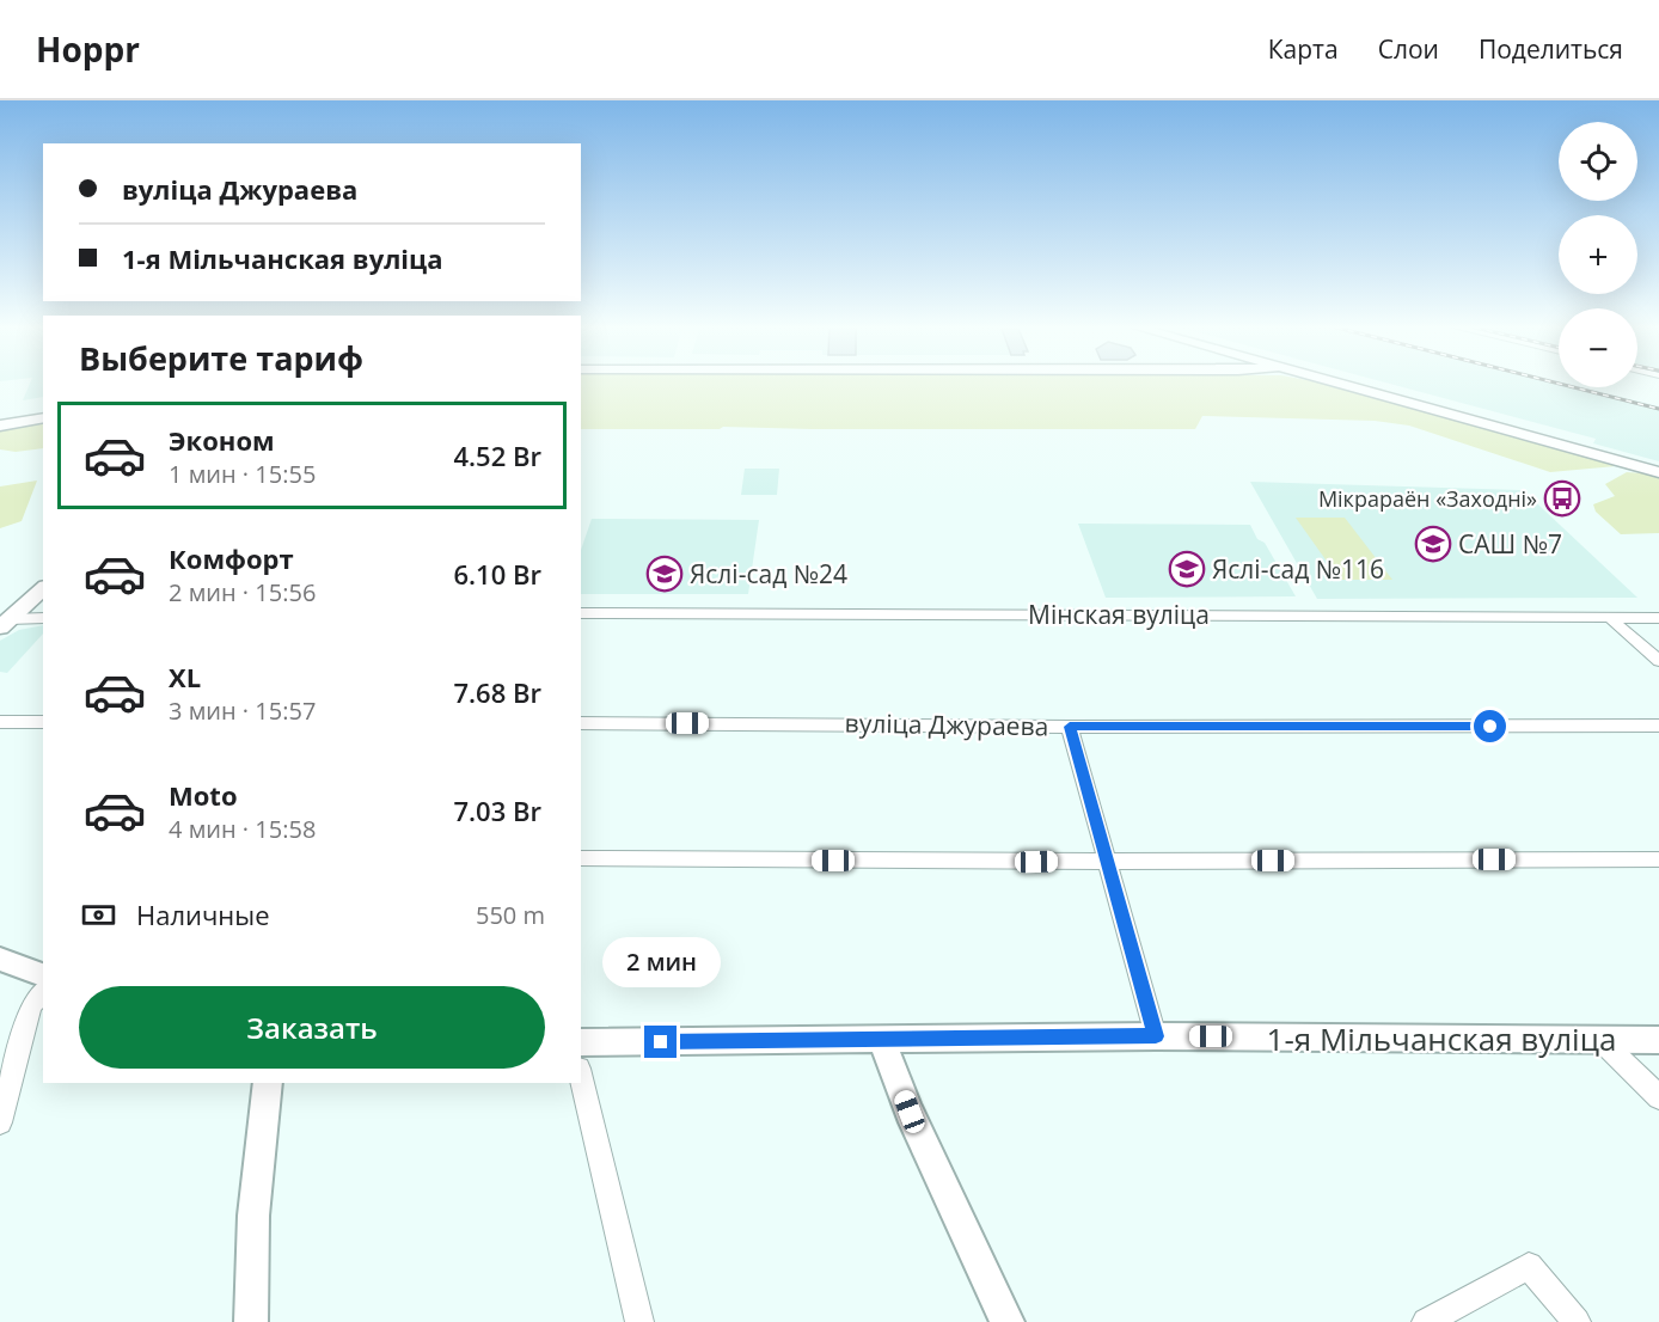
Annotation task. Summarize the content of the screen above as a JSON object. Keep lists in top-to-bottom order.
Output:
{
  "streets": {
    "street": ["Мінская вуліца", "вуліца Джураева", "1-я Мільчанская вуліца"]
  },
  "places": {
    "bus stop": ["Мікрараён «Заходні»"],
    "school or university": ["САШ №7", "Яслі-сад №116", "Яслі-сад №24"]
  },
  "page": {
    "header": "Hoppr",
    "nav": ["Карта", "Слои", "Поделиться"],
    "map_buttons": ["+", "−"],
    "banner": ["вуліца Джураева", "1-я Мільчанская вуліца"],
    "heading": "Выберите тариф",
    "list": [
      {
        "name": "Эконом",
        "note": "1 мин · 15:55",
        "value": "4.52 Br"
      },
      {
        "name": "Комфорт",
        "note": "2 мин · 15:56",
        "value": "6.10 Br"
      },
      {
        "name": "XL",
        "note": "3 мин · 15:57",
        "value": "7.68 Br"
      },
      {
        "name": "Moto",
        "note": "4 мин · 15:58",
        "value": "7.03 Br"
      }
    ],
    "pay": ["Наличные", "550 m"],
    "bubble": "2 мин",
    "buttons": "Заказать"
  }
}
